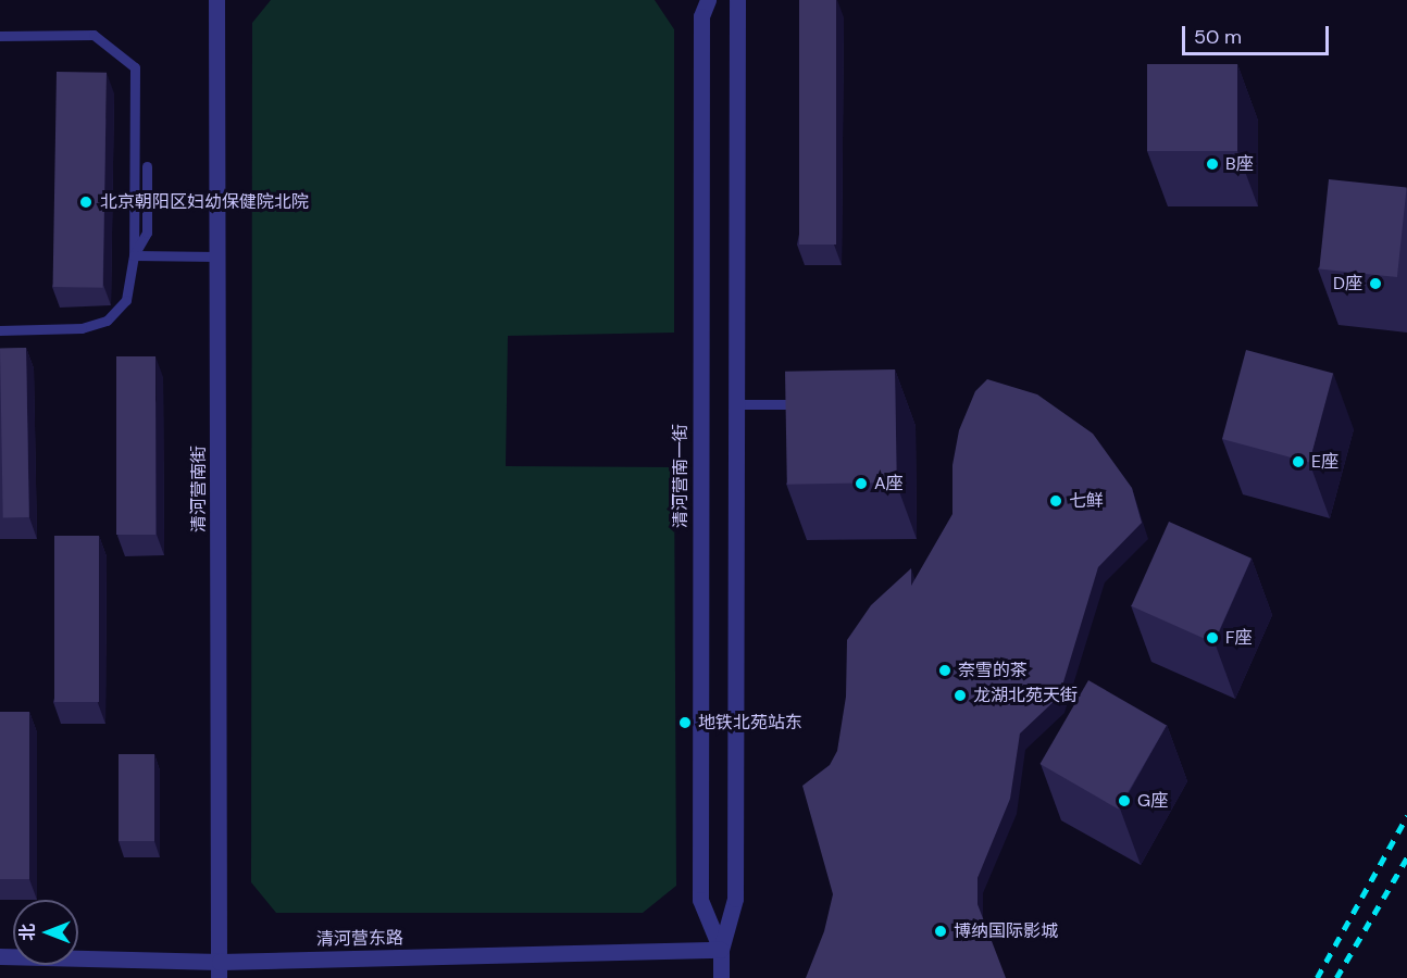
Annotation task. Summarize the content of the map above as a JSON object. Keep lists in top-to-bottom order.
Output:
{
  "streets": {
    "street": ["清河营南一街", "清河营南街", "清河营东路"]
  },
  "crossings": [
    ["清河营南一街", "清河营东路"],
    ["清河营南街", "清河营东路"]
  ],
  "places": [
    "B座",
    "北京朝阳区妇幼保健院北院",
    "D座",
    "E座",
    "A座",
    "七鲜",
    "F座",
    "奈雪的茶",
    "龙湖北苑天街",
    "地铁北苑站东",
    "G座",
    "博纳国际影城"
  ],
  "scale_bar": "50 m",
  "north": "left"
}
